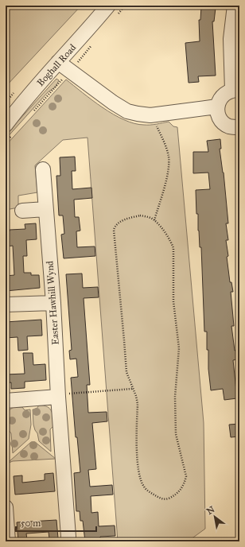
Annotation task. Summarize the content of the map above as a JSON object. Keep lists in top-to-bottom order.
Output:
{
  "streets": {
    "street": ["Boghall Road", "Easter Hawhill Wynd"]
  },
  "scale_bar": "50 m",
  "north": "top left"
}
